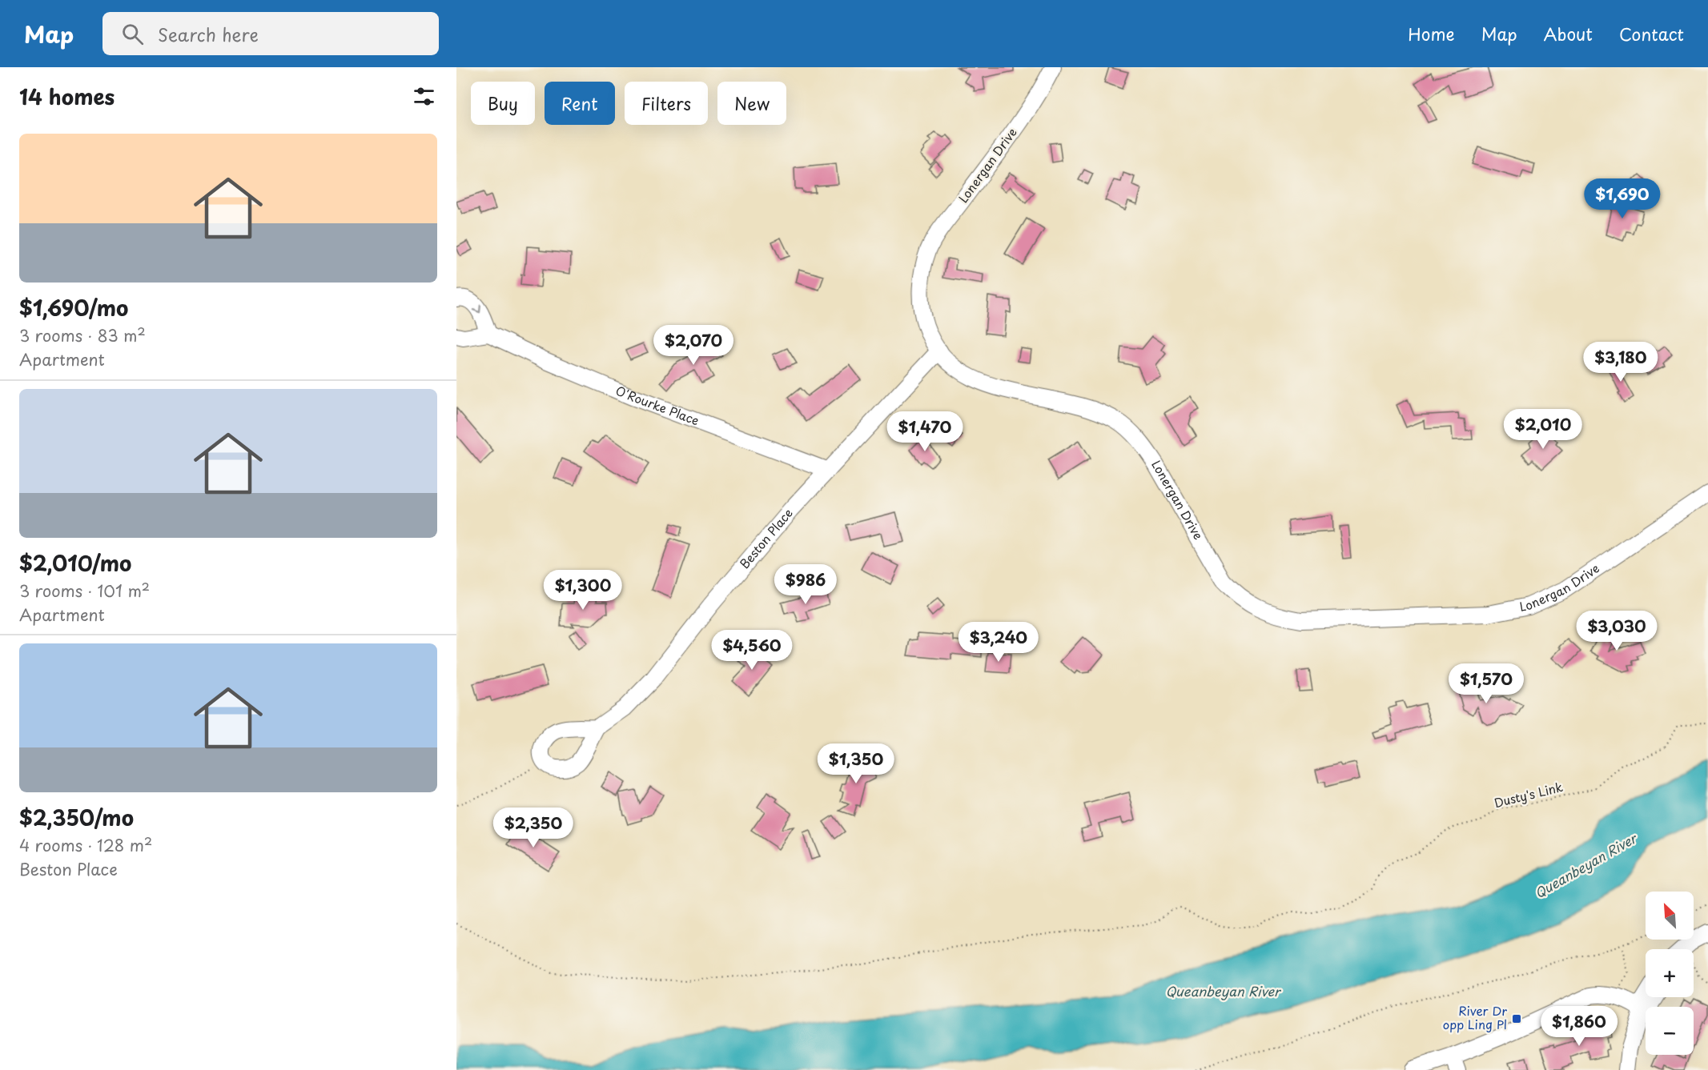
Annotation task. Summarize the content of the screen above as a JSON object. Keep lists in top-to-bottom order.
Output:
{
  "streets": {
    "street": ["Lonergan Drive", "O'Rourke Place", "Beston Place"],
    "path": ["Dusty's Link"]
  },
  "crossings": [
    ["Lonergan Drive", "Beston Place"],
    ["O'Rourke Place", "Beston Place"]
  ],
  "water": ["Queanbeyan River"],
  "places": {
    "transit": ["River Dr opp Ling Pl"]
  },
  "north": "top left",
  "page": {
    "header": "Map",
    "search": "Search here",
    "nav": [
      "Home",
      "Map",
      "About",
      "Contact"
    ],
    "heading": "14 homes",
    "chip": [
      "Buy",
      "Rent",
      "Filters",
      "New"
    ],
    "list": [
      {
        "name": "$1,690/mo",
        "note": "3 rooms · 83 m² · Apartment"
      },
      {
        "name": "$2,010/mo",
        "note": "3 rooms · 101 m² · Apartment"
      },
      {
        "name": "$2,350/mo",
        "note": "4 rooms · 128 m² · Beston Place"
      }
    ],
    "price": [
      "$1,690",
      "$2,070",
      "$3,180",
      "$2,010",
      "$1,470",
      "$986",
      "$1,300",
      "$3,030",
      "$3,240",
      "$4,560",
      "$1,570",
      "$1,350",
      "$2,350",
      "$1,860"
    ],
    "map_buttons": ["+", "−"]
  }
}
